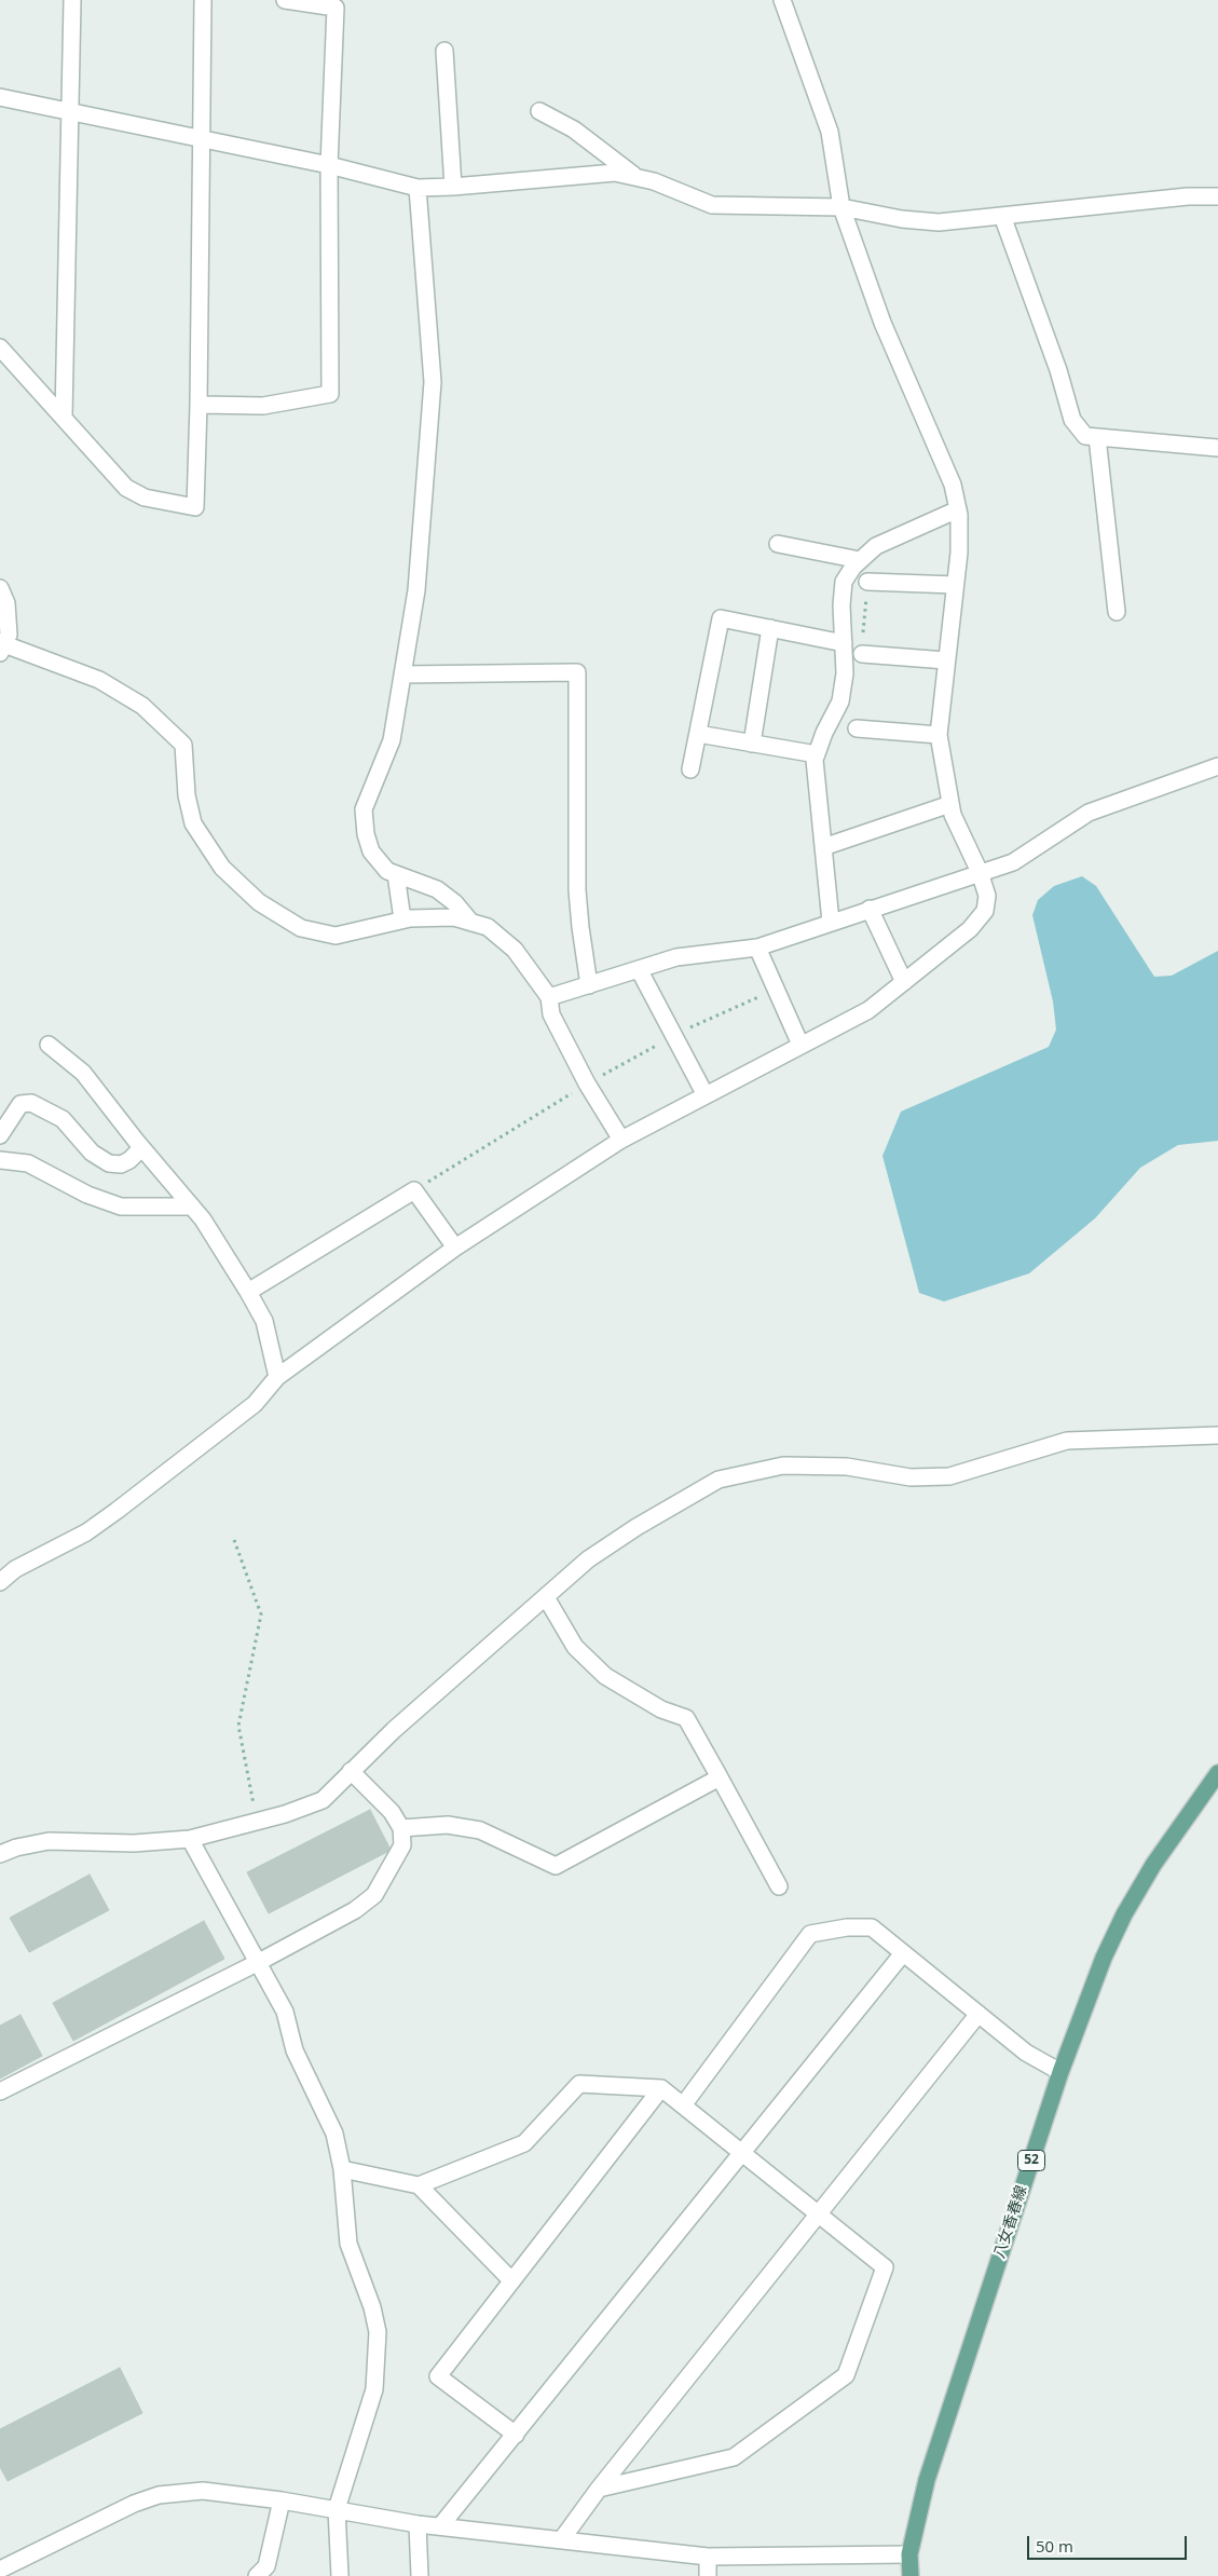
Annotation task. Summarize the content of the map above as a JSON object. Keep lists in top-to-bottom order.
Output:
{
  "streets": {
    "main road": ["52", "八女香春線"]
  },
  "scale_bar": "50 m"
}
